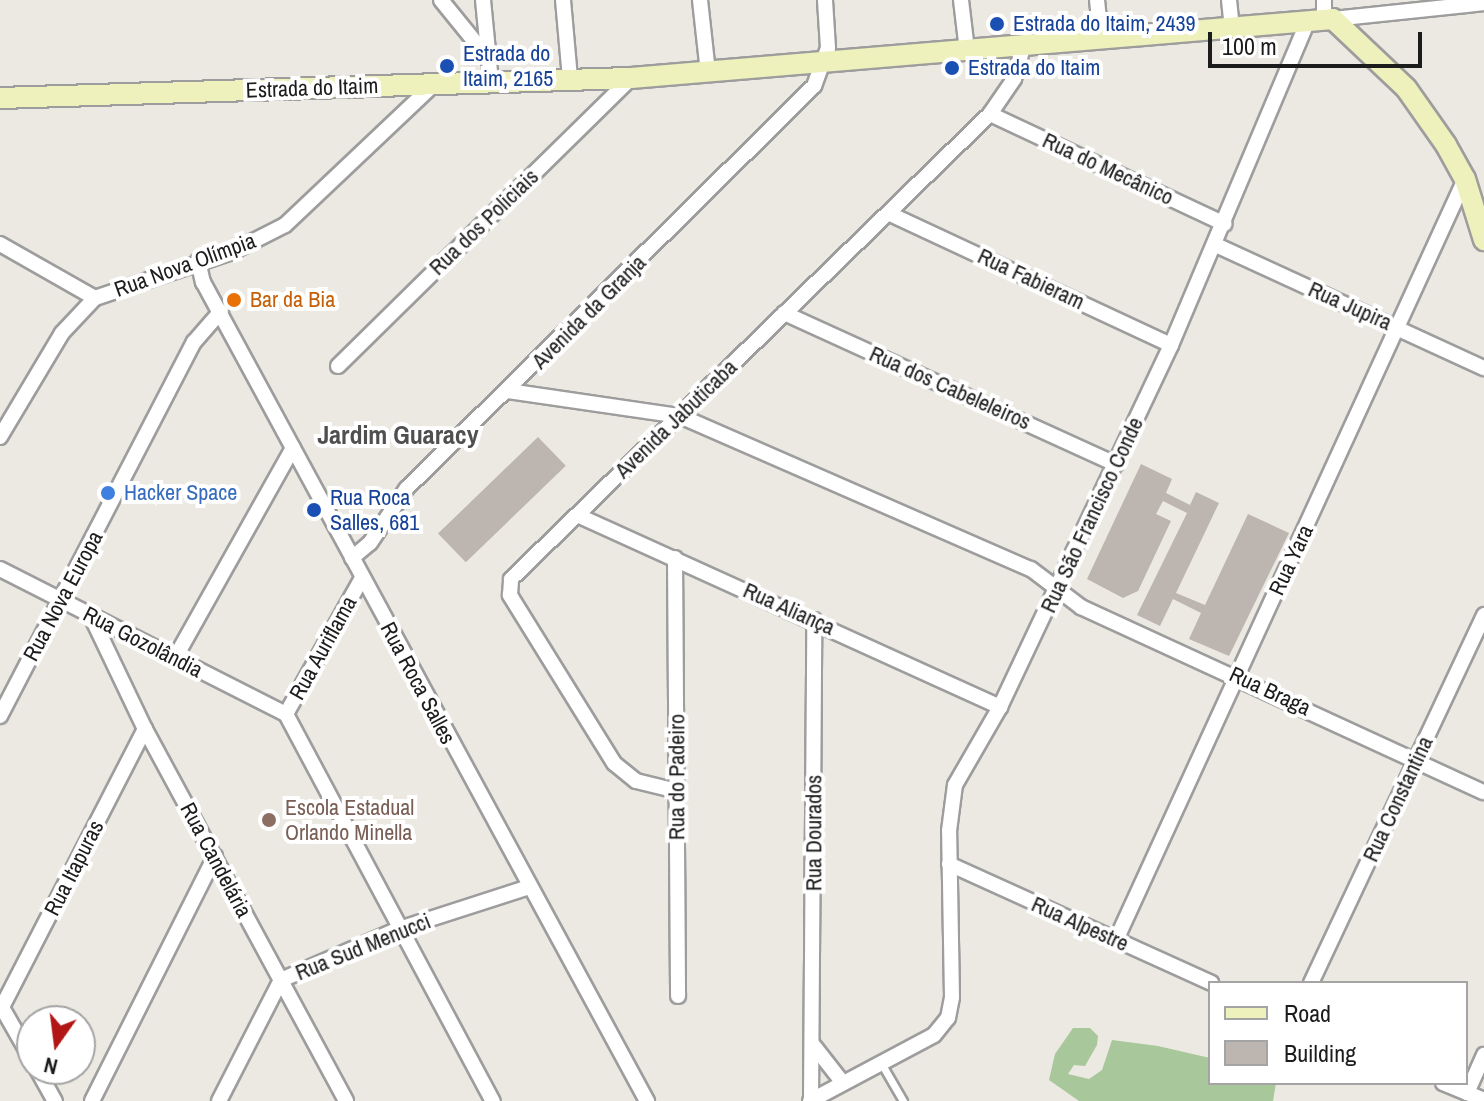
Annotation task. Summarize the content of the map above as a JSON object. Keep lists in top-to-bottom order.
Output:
{
  "streets": {
    "street": [
      "Estrada do Itaim",
      "Rua do Mecânico",
      "Rua dos Policiais",
      "Rua Nova Olímpia",
      "Rua Fabieram",
      "Rua Jupira",
      "Avenida da Granja",
      "Rua dos Cabeleleiros",
      "Avenida Jabuticaba",
      "Rua São Francisco Conde",
      "Rua Yara",
      "Rua Nova Europa",
      "Rua Aliança",
      "Rua Gozolândia",
      "Rua Auriflama",
      "Rua Roca Salles",
      "Rua Braga",
      "Rua do Padeiro",
      "Rua Constantina",
      "Rua Dourados",
      "Rua Candelária",
      "Rua Itapuras",
      "Rua Alpestre",
      "Rua Sud Menucci"
    ]
  },
  "crossings": [
    ["Estrada do Itaim", "Rua dos Policiais"],
    ["Estrada do Itaim", "Rua Nova Olímpia"],
    ["Estrada do Itaim", "Avenida da Granja"],
    ["Estrada do Itaim", "Avenida Jabuticaba"],
    ["Estrada do Itaim", "Rua São Francisco Conde"],
    ["Rua do Mecânico", "Avenida Jabuticaba"],
    ["Rua do Mecânico", "Rua São Francisco Conde"],
    ["Rua Nova Olímpia", "Rua Roca Salles"],
    ["Rua Fabieram", "Avenida Jabuticaba"],
    ["Rua Fabieram", "Rua São Francisco Conde"],
    ["Rua Jupira", "Rua São Francisco Conde"],
    ["Rua Jupira", "Rua Yara"],
    ["Avenida da Granja", "Rua Roca Salles"],
    ["Rua dos Cabeleleiros", "Avenida Jabuticaba"],
    ["Rua dos Cabeleleiros", "Rua São Francisco Conde"],
    ["Avenida Jabuticaba", "Rua Aliança"],
    ["Avenida Jabuticaba", "Rua do Padeiro"],
    ["Rua São Francisco Conde", "Rua Aliança"],
    ["Rua São Francisco Conde", "Rua Braga"],
    ["Rua São Francisco Conde", "Rua Alpestre"],
    ["Rua Yara", "Rua Braga"],
    ["Rua Yara", "Rua Alpestre"],
    ["Rua Nova Europa", "Rua Gozolândia"],
    ["Rua Nova Europa", "Rua Roca Salles"],
    ["Rua Aliança", "Rua do Padeiro"],
    ["Rua Aliança", "Rua Dourados"],
    ["Rua Gozolândia", "Rua Auriflama"],
    ["Rua Gozolândia", "Rua Candelária"],
    ["Rua Auriflama", "Rua Roca Salles"],
    ["Rua Auriflama", "Rua Sud Menucci"],
    ["Rua Roca Salles", "Rua Sud Menucci"],
    ["Rua Braga", "Rua Constantina"],
    ["Rua Candelária", "Rua Itapuras"],
    ["Rua Candelária", "Rua Sud Menucci"]
  ],
  "districts": ["Jardim Guaracy"],
  "places": [
    "Estrada do Itaim, 2439",
    "Estrada do Itaim, 2165",
    "Estrada do Itaim",
    "Bar da Bia",
    "Hacker Space",
    "Rua Roca Salles, 681",
    "Escola Estadual Orlando Minella"
  ],
  "legend": ["Road", "Building"],
  "scale_bar": "100 m",
  "north": "bottom"
}
